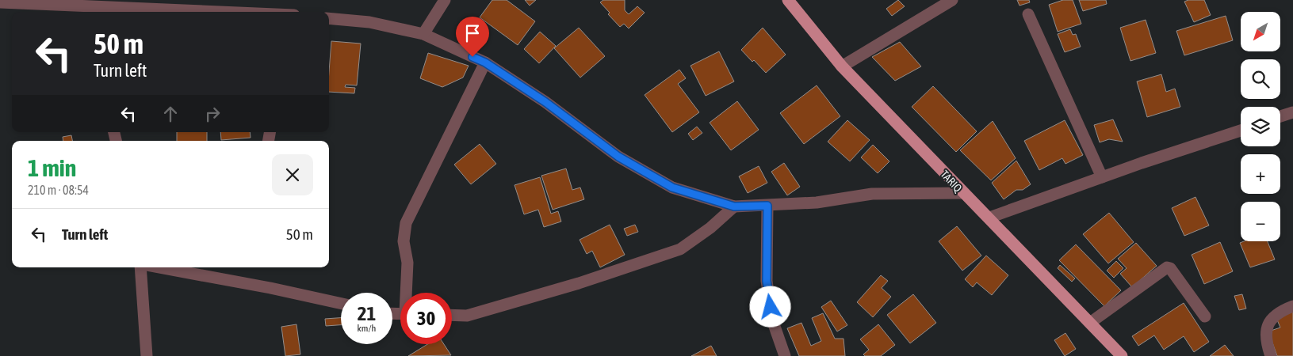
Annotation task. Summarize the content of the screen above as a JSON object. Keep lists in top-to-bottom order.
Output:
{
  "streets": {
    "main road": ["TARIQ"]
  },
  "north": "bottom left",
  "page": {
    "map_buttons": ["+", "−"],
    "turn": ["50 m", "Turn left"],
    "heading": ["1 min", "210 m · 08:54"],
    "list": [
      {
        "name": "Turn left",
        "value": "50 m"
      }
    ],
    "speed": "21 km/h",
    "limit": "30"
  }
}
